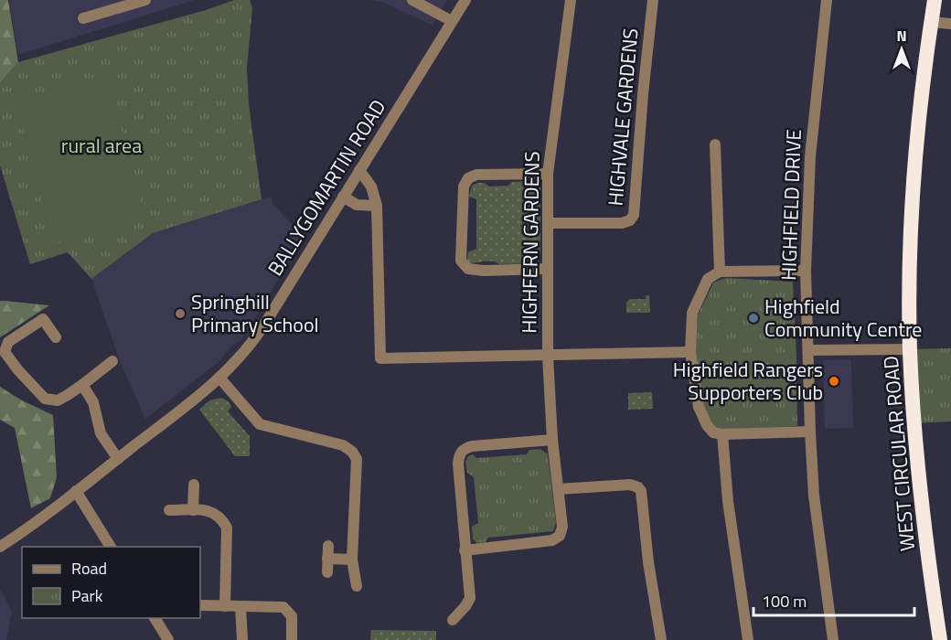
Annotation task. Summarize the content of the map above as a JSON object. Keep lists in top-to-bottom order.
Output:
{
  "streets": {
    "highway": ["WEST CIRCULAR ROAD"],
    "street": [
      "HIGHVALE GARDENS",
      "BALLYGOMARTIN ROAD",
      "HIGHFIELD DRIVE",
      "HIGHFERN GARDENS"
    ]
  },
  "crossings": [
    ["HIGHVALE GARDENS", "HIGHFERN GARDENS"]
  ],
  "parks": ["rural area"],
  "places": ["Springhill Primary School", "Highfield Community Centre", "Highfield Rangers Supporters Club"],
  "legend": ["Road", "Park"],
  "scale_bar": "100 m",
  "north": "top"
}
